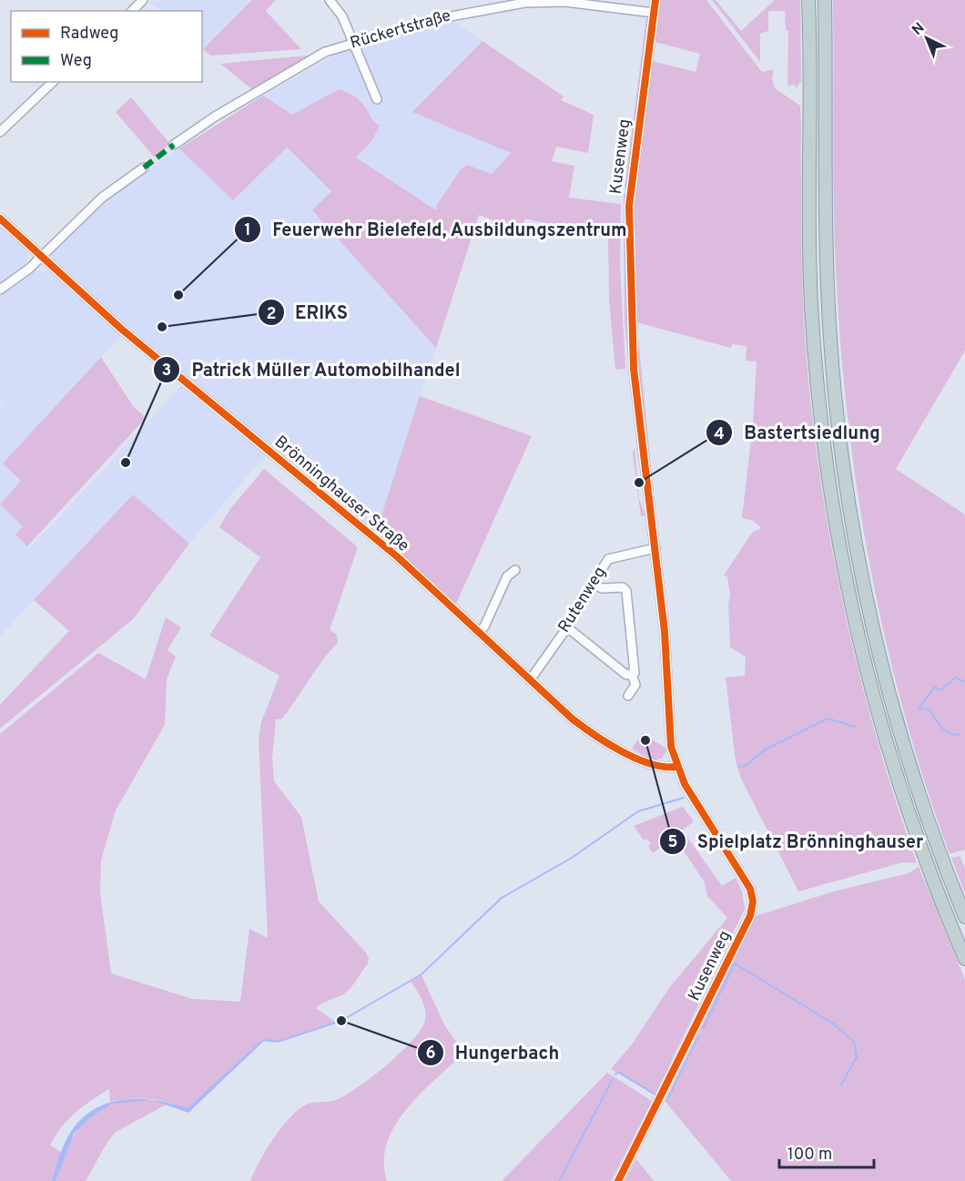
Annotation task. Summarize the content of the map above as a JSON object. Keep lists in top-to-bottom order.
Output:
{
  "streets": {
    "street": [
      "Rückertstraße",
      "Kusenweg",
      "Brönninghauser Straße",
      "Rutenweg"
    ]
  },
  "crossings": [
    ["Rückertstraße", "Kusenweg"],
    ["Kusenweg", "Brönninghauser Straße"],
    ["Kusenweg", "Rutenweg"],
    ["Brönninghauser Straße", "Rutenweg"]
  ],
  "places": [
    "Feuerwehr Bielefeld, Ausbildungszentrum",
    "ERIKS",
    "Patrick Müller Automobilhandel",
    "Bastertsiedlung",
    "Spielplatz Brönninghauser",
    "Hungerbach"
  ],
  "legend": ["Radweg", "Weg"],
  "scale_bar": "100 m",
  "north": "top left"
}
